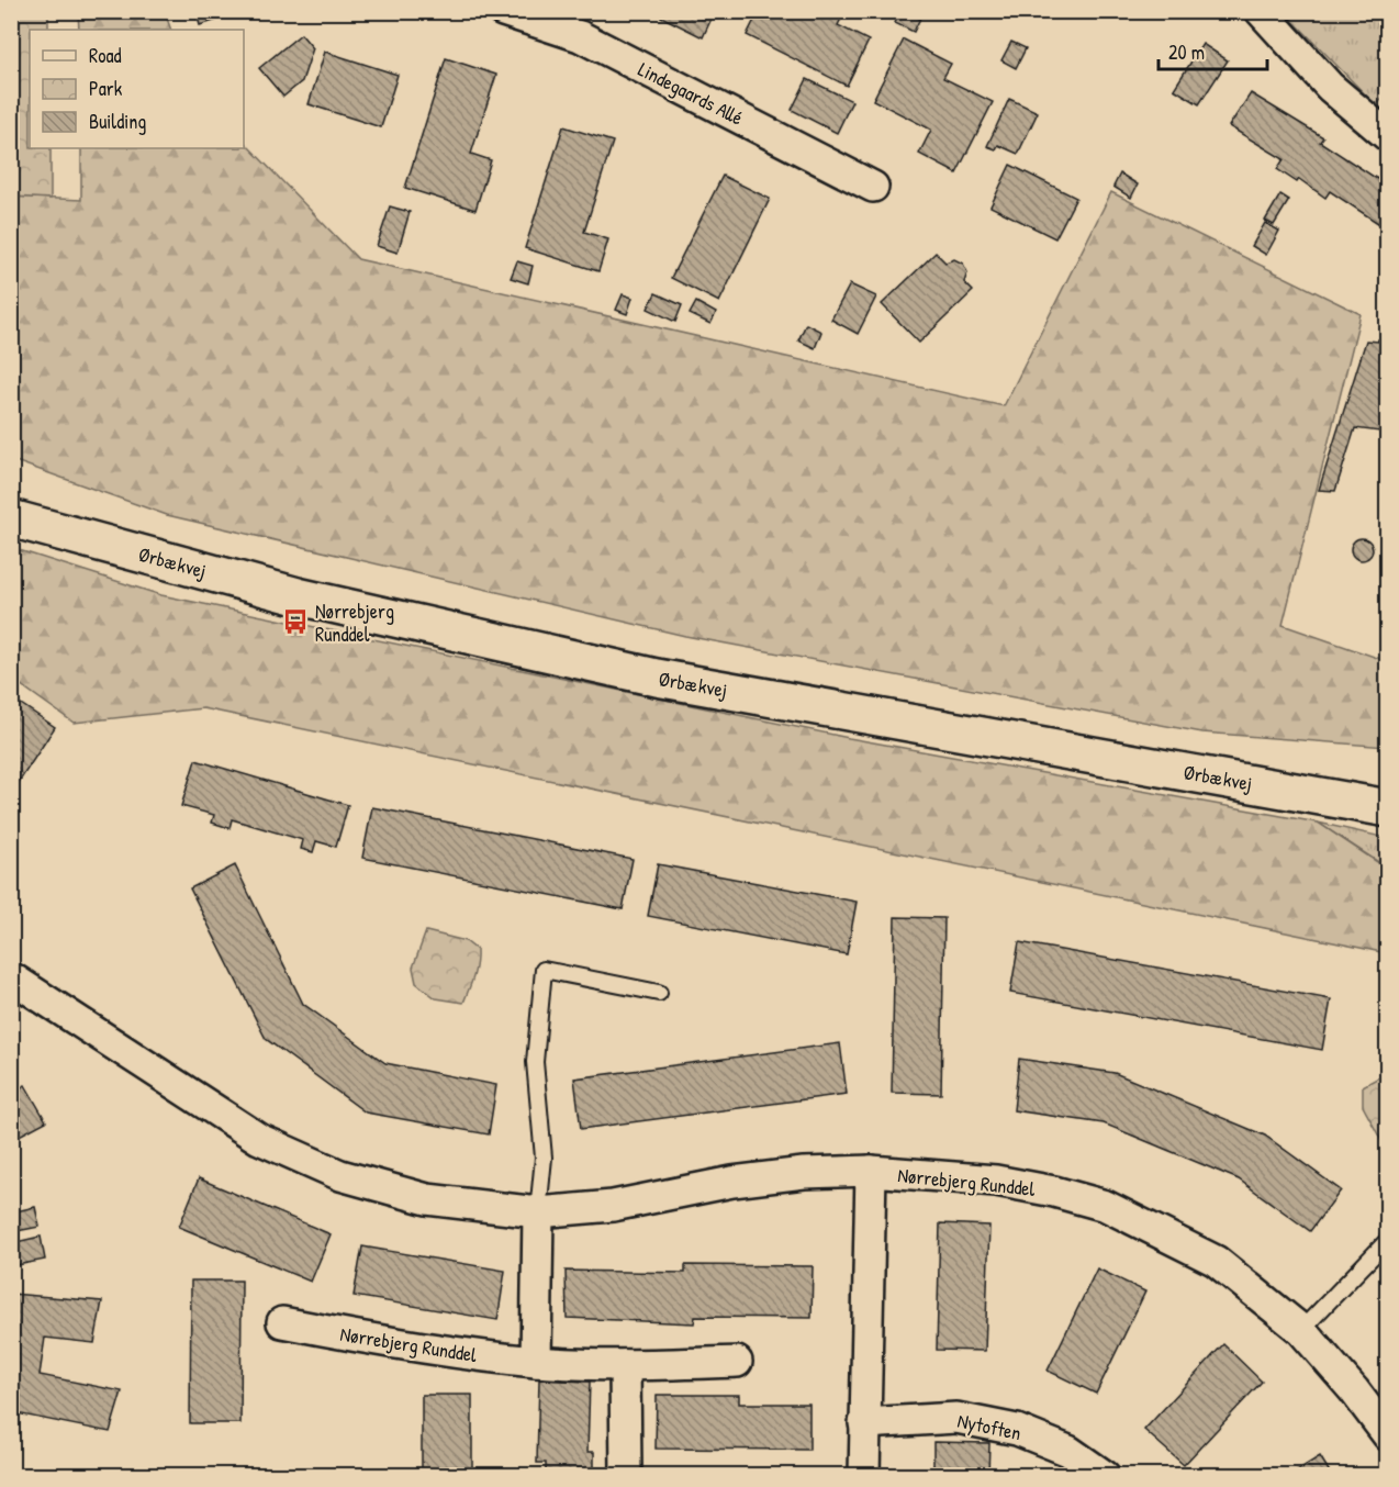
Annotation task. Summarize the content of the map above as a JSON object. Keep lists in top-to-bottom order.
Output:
{
  "streets": {
    "main road": ["Ørbækvej"],
    "street": ["Lindegaards Allé", "Nørrebjerg Runddel", "Nytoften"]
  },
  "places": {
    "bus stop": ["Nørrebjerg Runddel"]
  },
  "legend": ["Road", "Park", "Building"],
  "scale_bar": "20 m"
}
